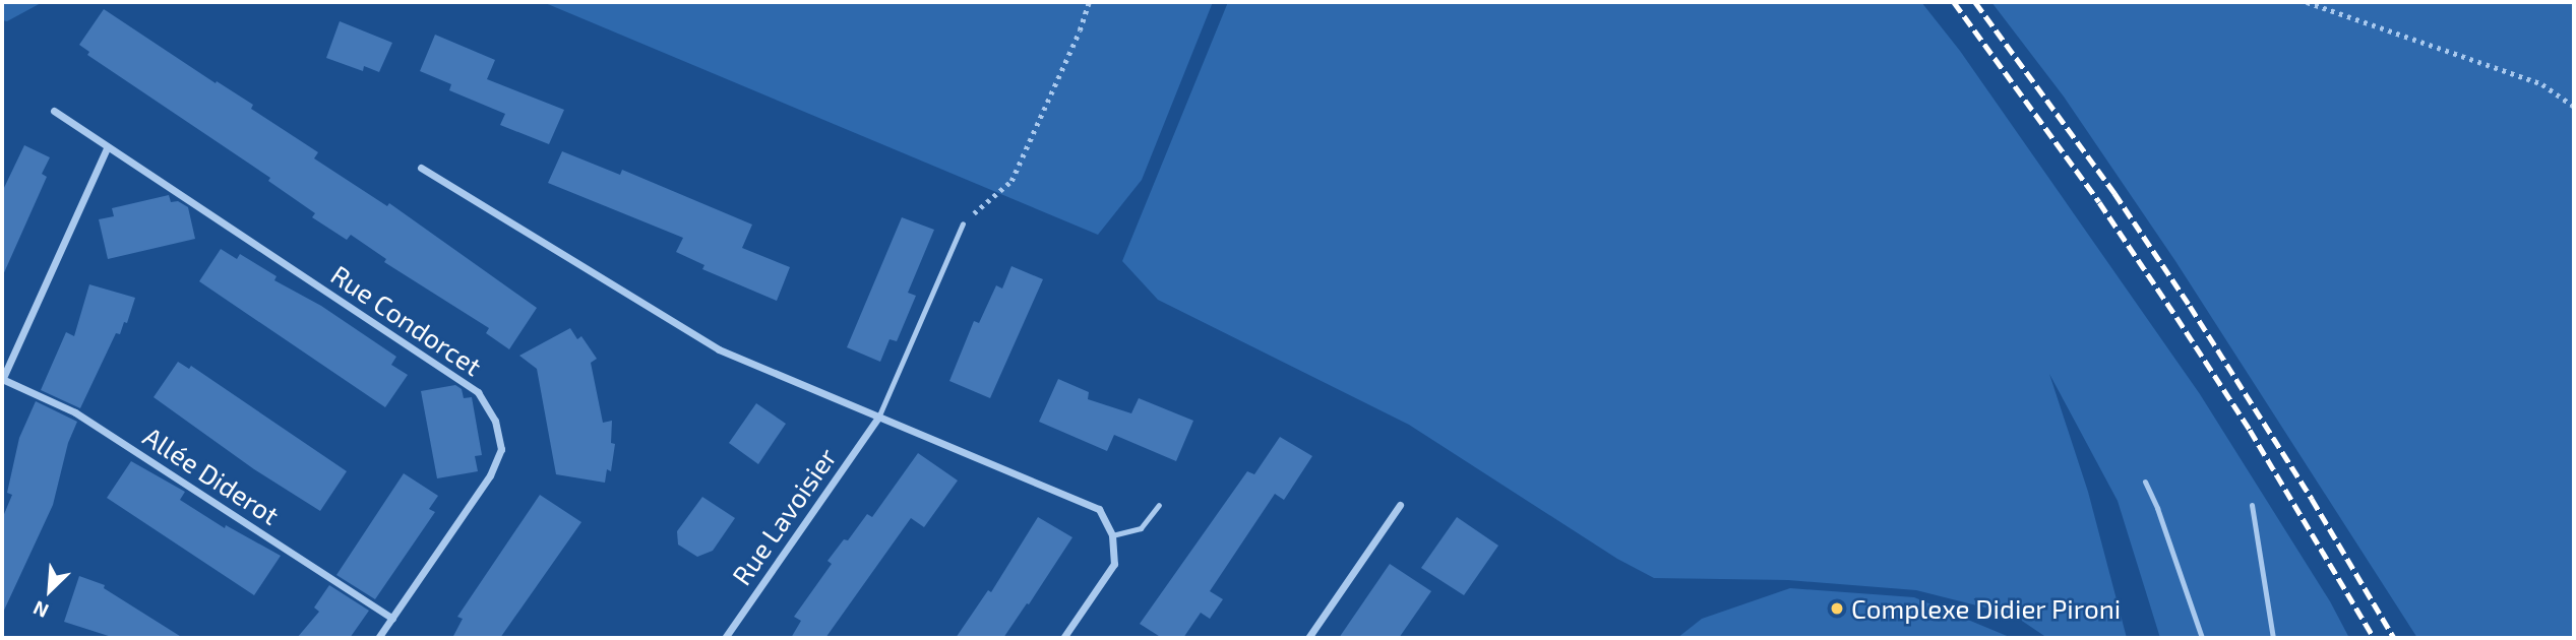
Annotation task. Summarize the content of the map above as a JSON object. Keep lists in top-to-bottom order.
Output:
{
  "streets": {
    "street": ["Rue Condorcet", "Allée Diderot", "Rue Lavoisier"]
  },
  "crossings": [
    ["Rue Condorcet", "Allée Diderot"]
  ],
  "places": ["Complexe Didier Pironi"],
  "north": "bottom left"
}
